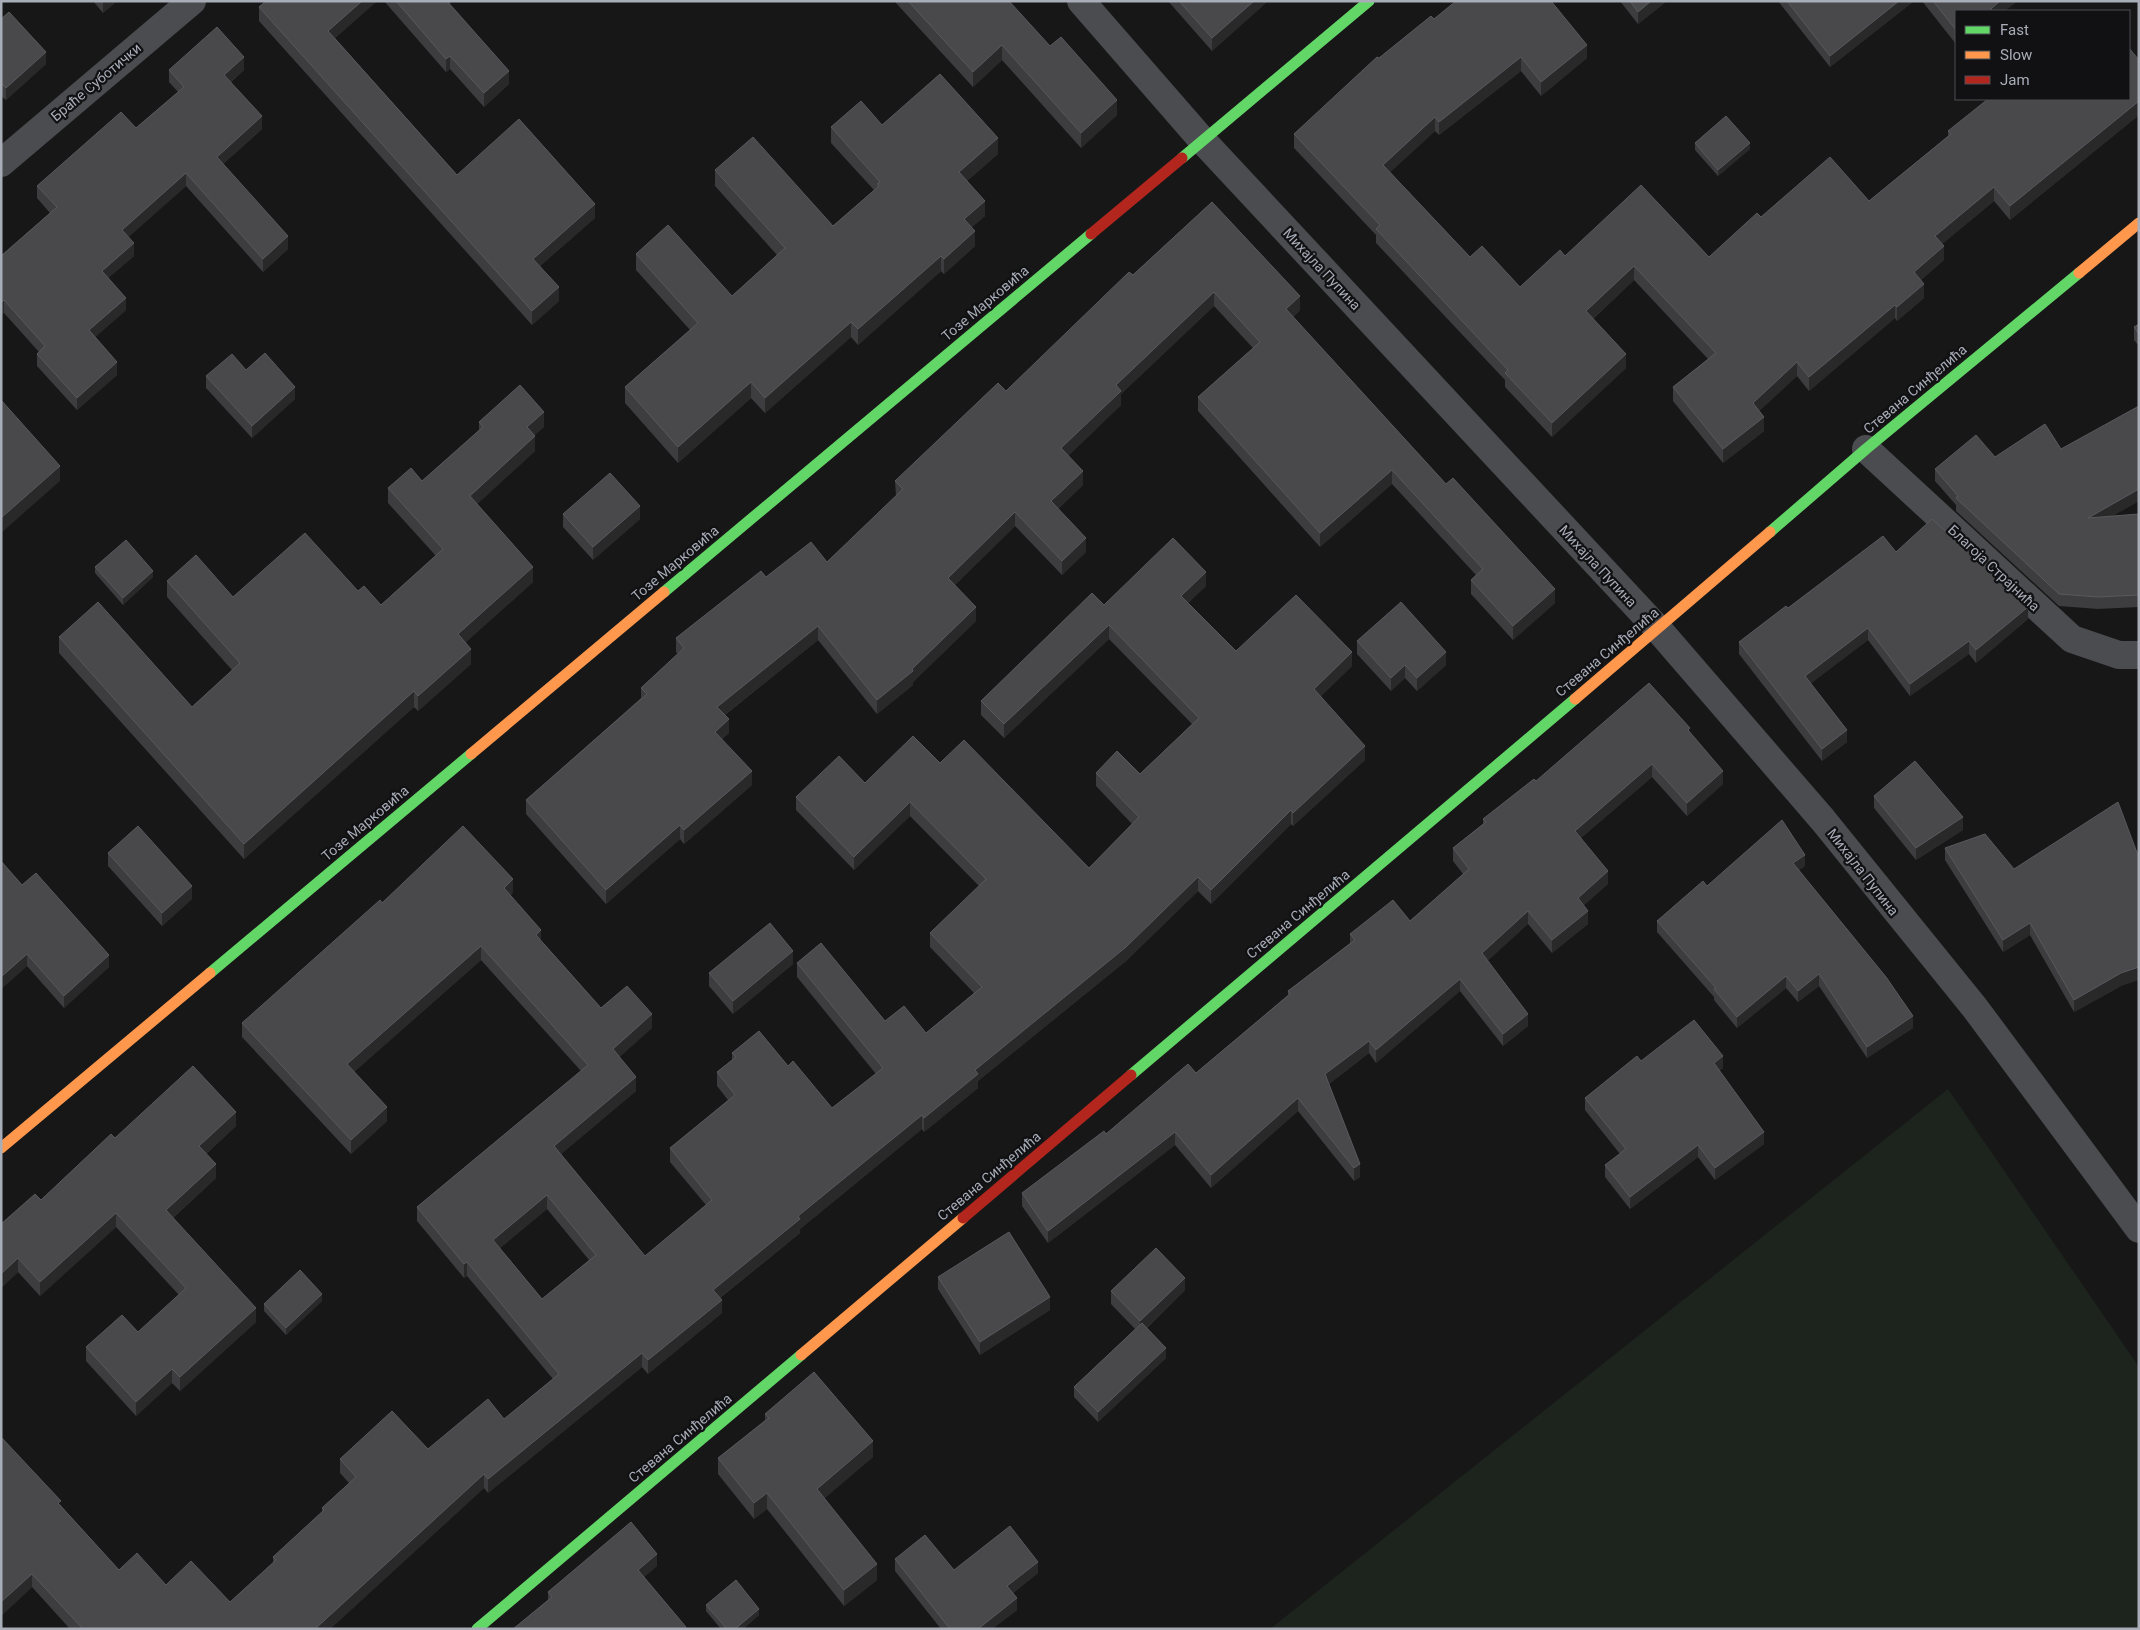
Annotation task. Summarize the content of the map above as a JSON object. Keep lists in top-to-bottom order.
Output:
{
  "streets": {
    "street": [
      "Браће Суботички",
      "Михајла Пупина",
      "Тозе Марковића",
      "Стевана Синђелића",
      "Благоја Страјнића"
    ]
  },
  "crossings": [
    ["Михајла Пупина", "Тозе Марковића"],
    ["Михајла Пупина", "Стевана Синђелића"],
    ["Стевана Синђелића", "Благоја Страјнића"]
  ],
  "legend": ["Fast", "Slow", "Jam"]
}
